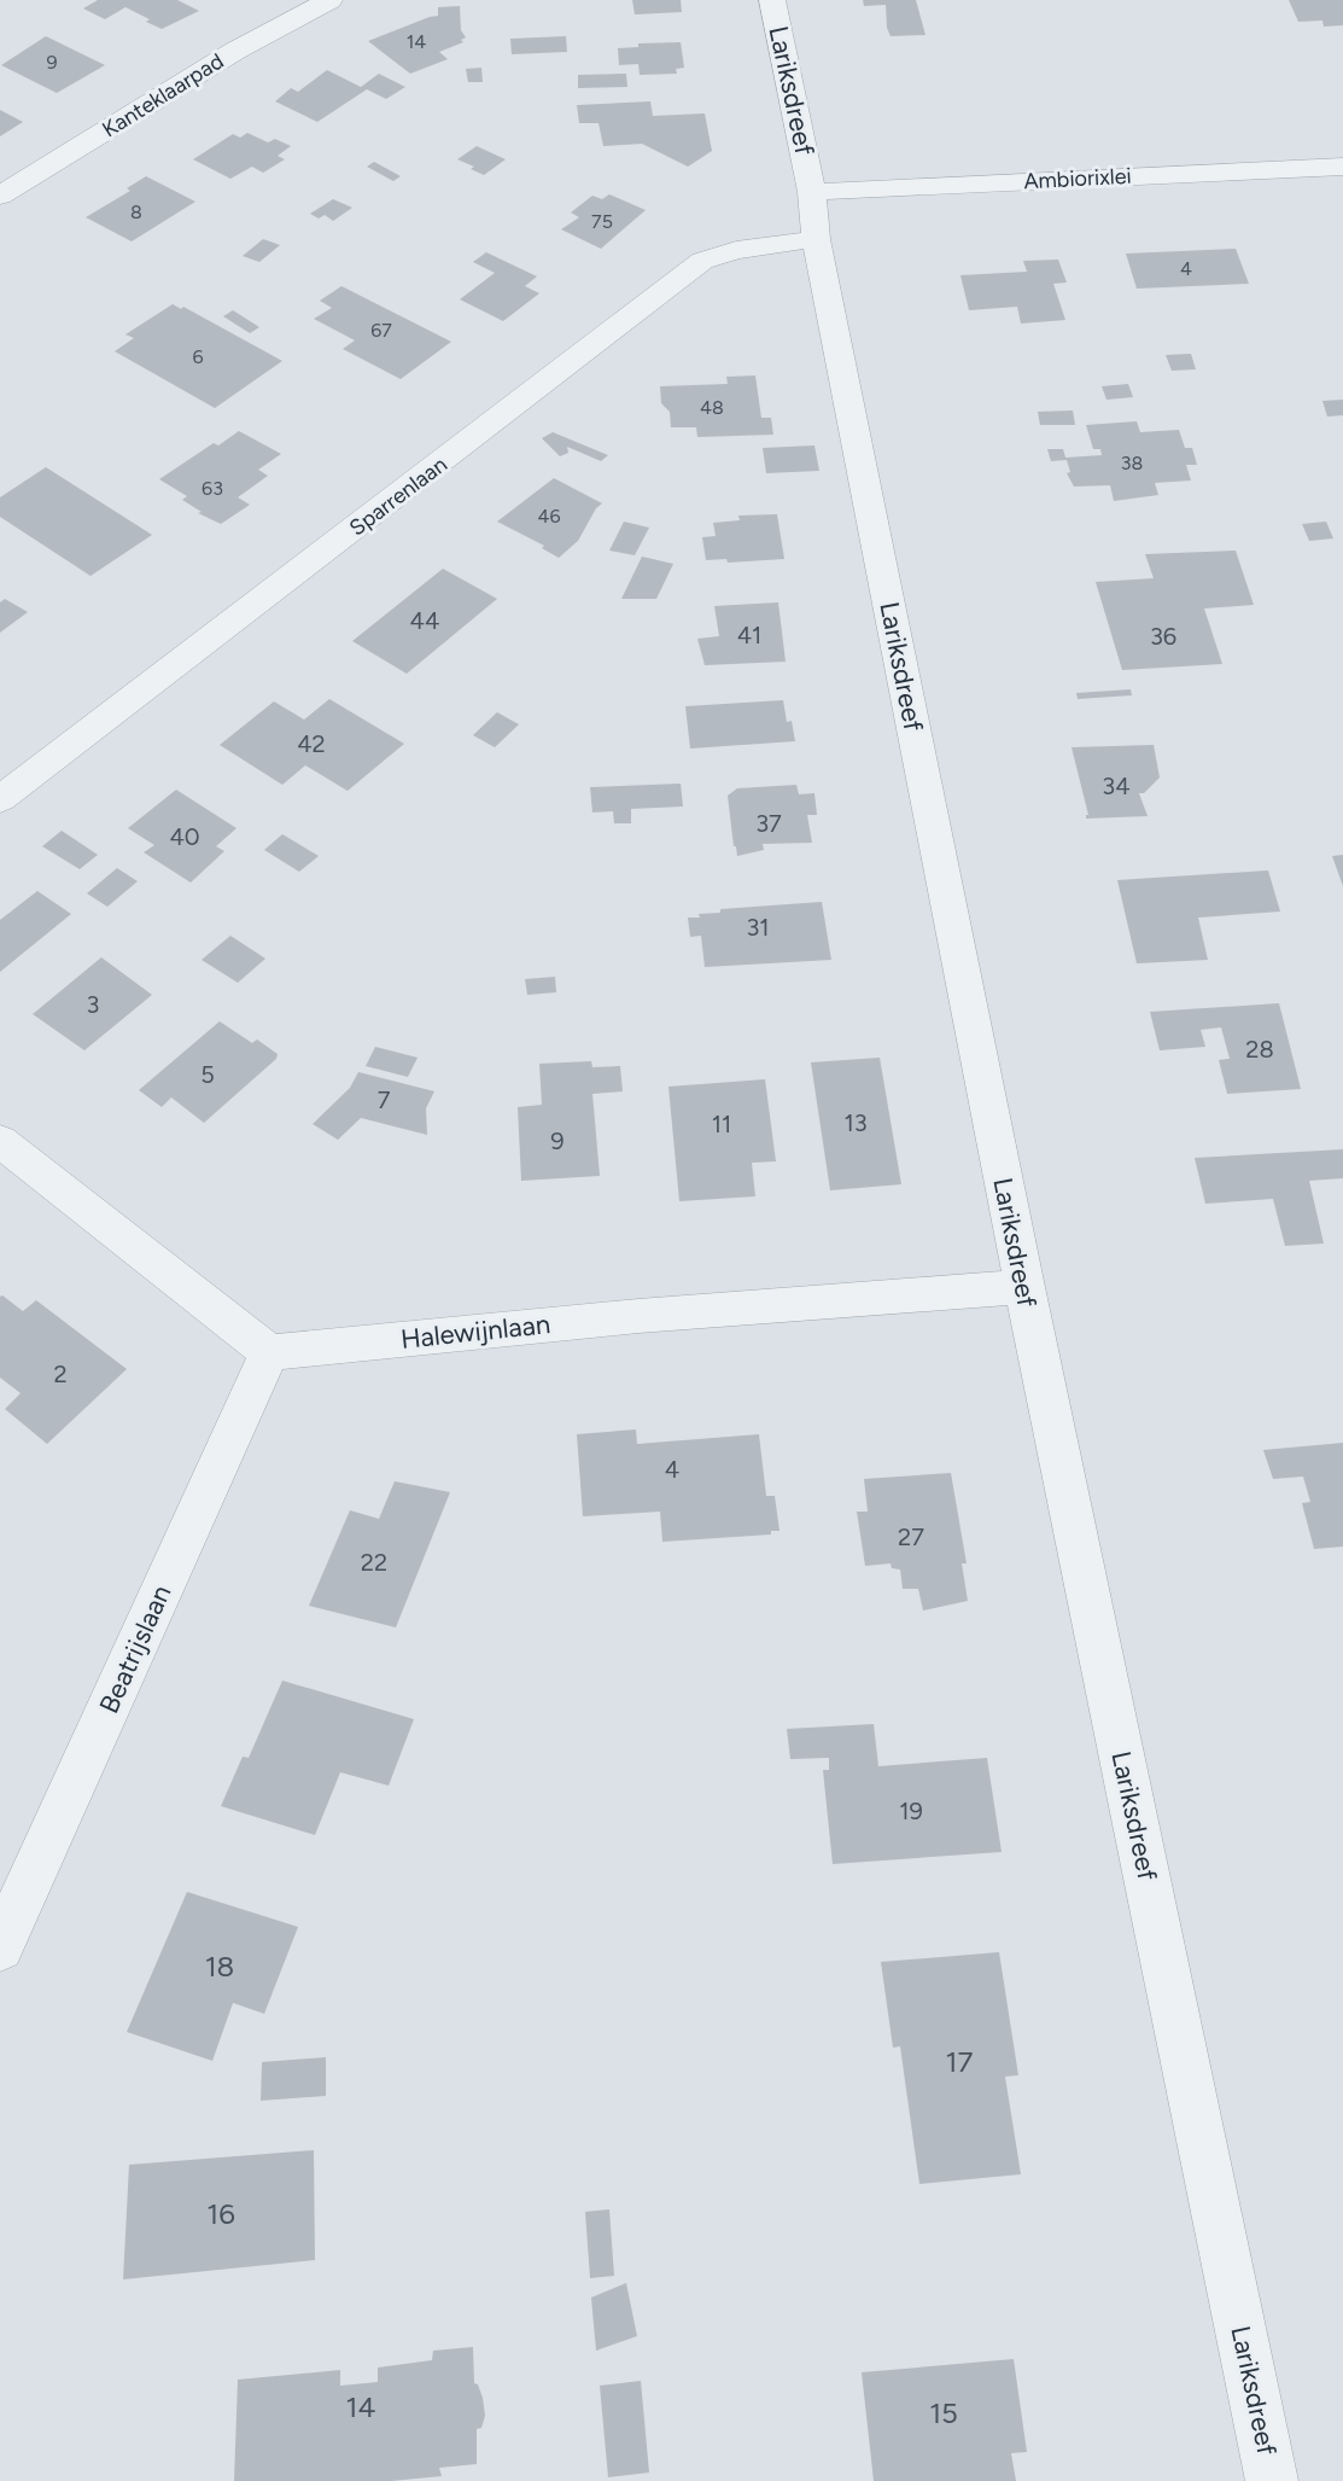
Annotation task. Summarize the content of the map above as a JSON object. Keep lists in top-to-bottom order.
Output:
{
  "streets": {
    "street": [
      "Lariksdreef",
      "Kanteklaarpad",
      "Ambiorixlei",
      "Sparrenlaan",
      "Halewijnlaan",
      "Beatrijslaan"
    ]
  },
  "crossings": [
    ["Lariksdreef", "Ambiorixlei"],
    ["Lariksdreef", "Sparrenlaan"],
    ["Lariksdreef", "Halewijnlaan"],
    ["Halewijnlaan", "Beatrijslaan"]
  ],
  "house_numbers": [
    "14",
    "9",
    "8",
    "75",
    "4",
    "67",
    "6",
    "48",
    "38",
    "63",
    "46",
    "44",
    "41",
    "36",
    "42",
    "34",
    "37",
    "40",
    "31",
    "3",
    "28",
    "5",
    "7",
    "13",
    "11",
    "9",
    "2",
    "4",
    "27",
    "22",
    "19",
    "18",
    "17",
    "16",
    "14",
    "15"
  ]
}
